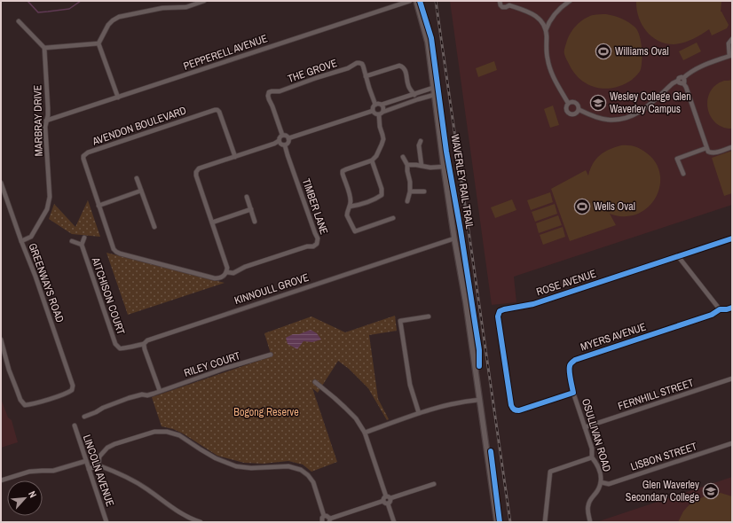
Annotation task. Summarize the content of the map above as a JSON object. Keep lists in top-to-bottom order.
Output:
{
  "streets": {
    "street": [
      "PEPPERELL AVENUE",
      "THE GROVE",
      "MARBRAY DRIVE",
      "AVENDON BOULEVARD",
      "TIMBER LANE",
      "GREENWAYS ROAD",
      "ROSE AVENUE",
      "KINNOULL GROVE",
      "AITCHISON COURT",
      "MYERS AVENUE",
      "RILEY COURT",
      "FERNHILL STREET",
      "OSULLIVAN ROAD",
      "LISBON STREET",
      "LINCOLN AVENUE"
    ],
    "cycle path": ["WAVERLEY RAIL TRAIL"]
  },
  "crossings": [
    ["PEPPERELL AVENUE", "MARBRAY DRIVE"],
    ["THE GROVE", "TIMBER LANE"],
    ["MARBRAY DRIVE", "GREENWAYS ROAD"],
    ["AVENDON BOULEVARD", "TIMBER LANE"],
    ["ROSE AVENUE", "MYERS AVENUE"],
    ["ROSE AVENUE", "OSULLIVAN ROAD"],
    ["KINNOULL GROVE", "AITCHISON COURT"],
    ["MYERS AVENUE", "OSULLIVAN ROAD"],
    ["FERNHILL STREET", "OSULLIVAN ROAD"],
    ["OSULLIVAN ROAD", "LISBON STREET"]
  ],
  "parks": ["Bogong Reserve"],
  "places": {
    "sports": ["Williams Oval", "Wells Oval"],
    "school or university": ["Wesley College Glen Waverley Campus", "Glen Waverley Secondary College"]
  },
  "north": "top right"
}
